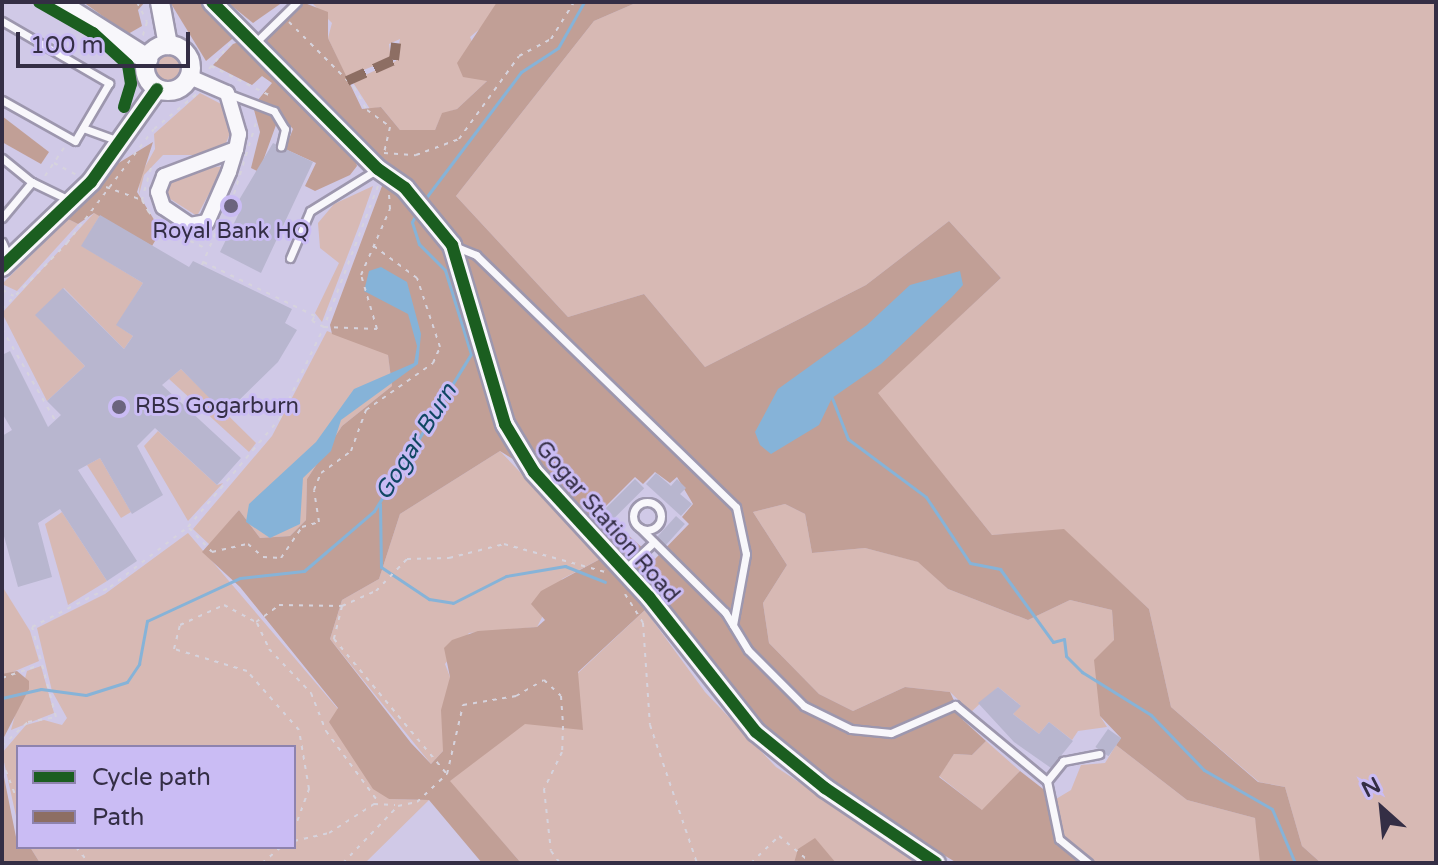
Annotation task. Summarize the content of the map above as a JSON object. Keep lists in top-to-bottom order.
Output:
{
  "streets": {
    "street": ["Gogar Station Road"]
  },
  "water": ["Gogar Burn"],
  "places": ["Royal Bank HQ", "RBS Gogarburn"],
  "legend": ["Cycle path", "Path"],
  "scale_bar": "100 m",
  "north": "top left"
}
